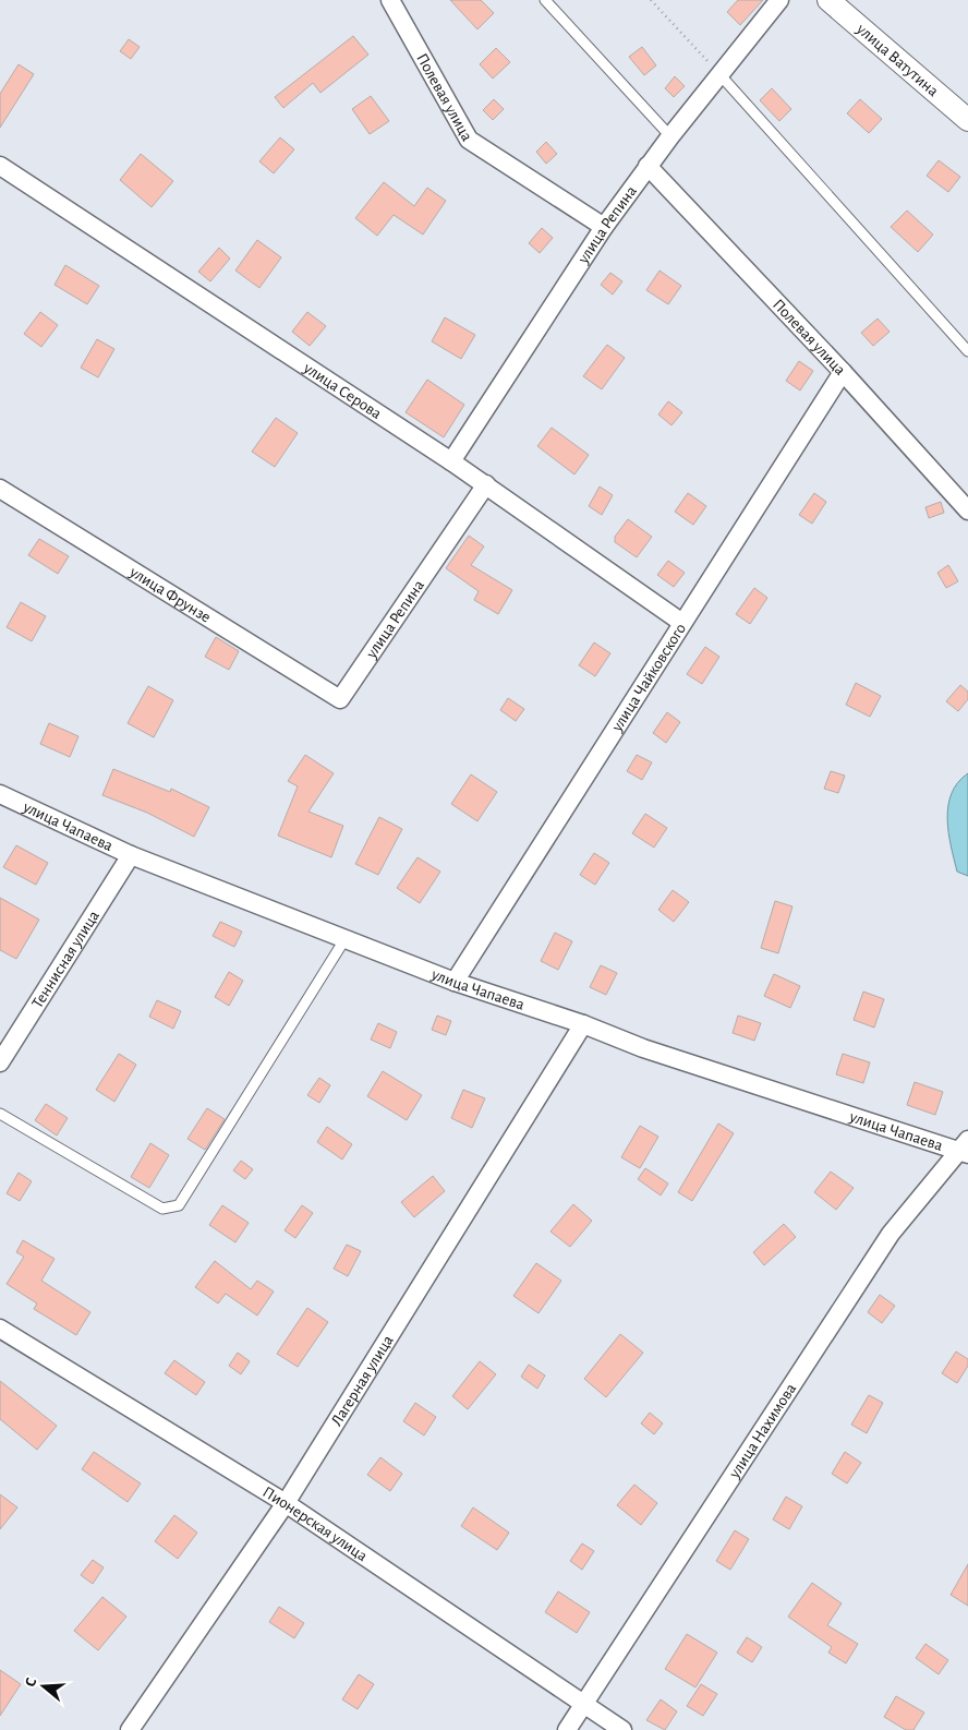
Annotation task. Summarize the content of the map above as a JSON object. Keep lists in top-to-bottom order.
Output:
{
  "streets": {
    "street": [
      "улица Ватутина",
      "Полевая улица",
      "улица Репина",
      "улица Серова",
      "улица Фрунзе",
      "улица Чайковского",
      "улица Чапаева",
      "Теннисная улица",
      "Лагерная улица",
      "улица Нахимова",
      "Пионерская улица"
    ]
  },
  "crossings": [
    ["Полевая улица", "улица Репина"],
    ["Полевая улица", "улица Чайковского"],
    ["улица Репина", "улица Серова"],
    ["улица Репина", "улица Фрунзе"],
    ["улица Серова", "улица Чайковского"],
    ["улица Чайковского", "улица Чапаева"],
    ["улица Чапаева", "Теннисная улица"],
    ["улица Чапаева", "Лагерная улица"],
    ["улица Чапаева", "улица Нахимова"],
    ["Лагерная улица", "Пионерская улица"],
    ["улица Нахимова", "Пионерская улица"]
  ],
  "north": "left"
}
